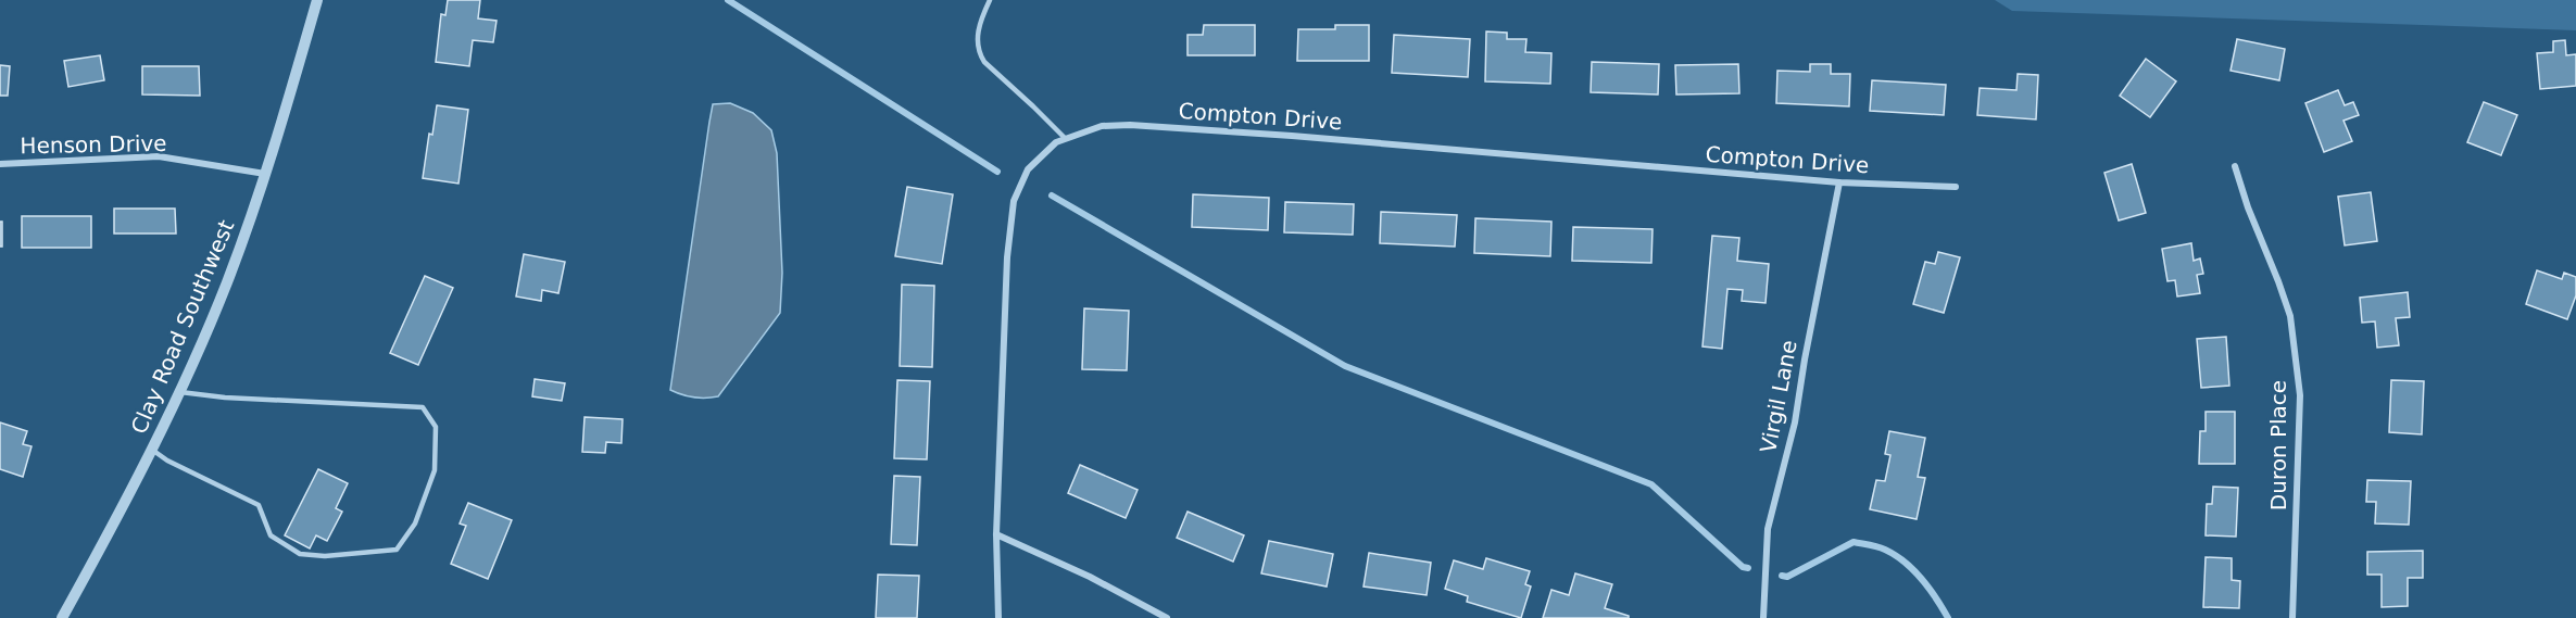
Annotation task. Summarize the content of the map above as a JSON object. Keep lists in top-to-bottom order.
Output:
{
  "streets": {
    "street": [
      "Compton Drive",
      "Henson Drive",
      "Clay Road Southwest",
      "Virgil Lane",
      "Duron Place"
    ]
  },
  "crossings": [
    ["Compton Drive", "Virgil Lane"],
    ["Henson Drive", "Clay Road Southwest"]
  ]
}
